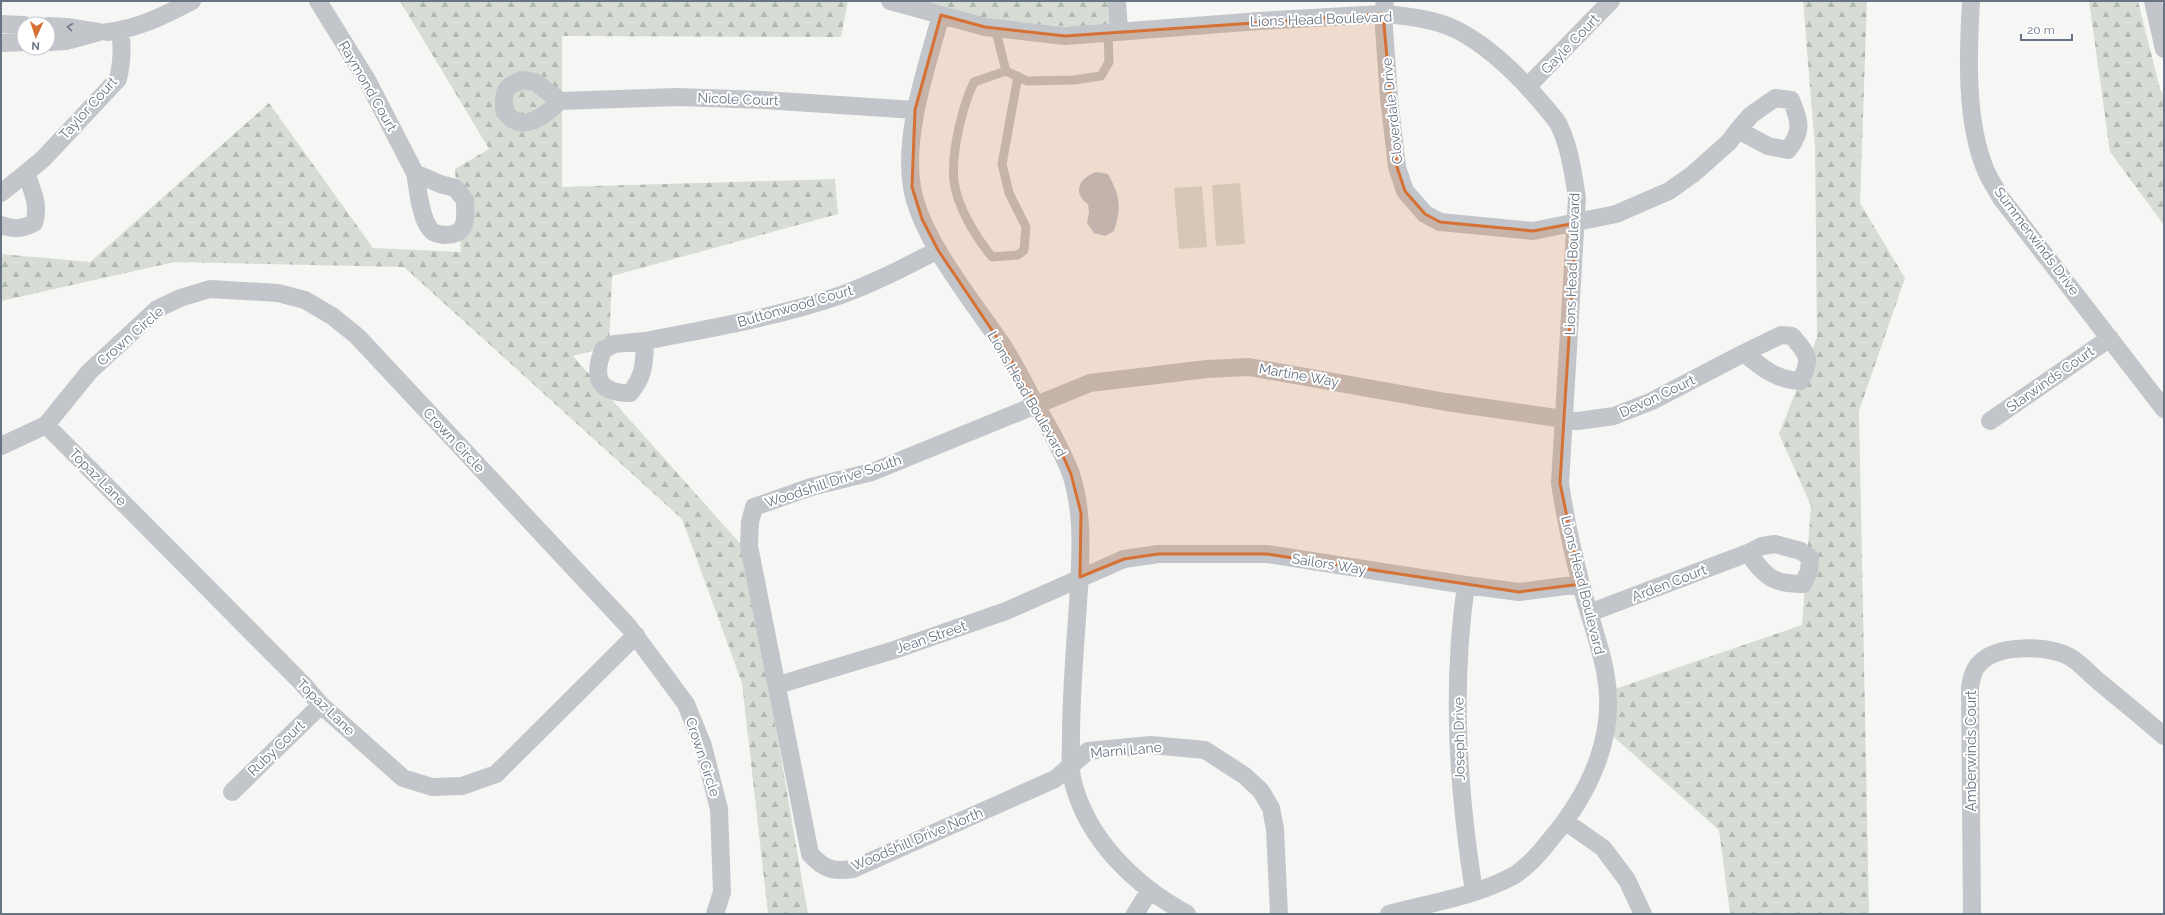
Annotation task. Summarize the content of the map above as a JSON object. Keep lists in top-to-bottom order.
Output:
{
  "streets": {
    "street": [
      "Lions Head Boulevard",
      "Gayle Court",
      "Raymond Court",
      "Nicole Court",
      "Taylor Court",
      "Cloverdale Drive",
      "Summerwinds Drive",
      "Buttonwood Court",
      "Crown Circle",
      "Martine Way",
      "Starwinds Court",
      "Devon Court",
      "Topaz Lane",
      "Woodshill Drive South",
      "Sailors Way",
      "Arden Court",
      "Jean Street",
      "Joseph Drive",
      "Ruby Court",
      "Marni Lane",
      "Amberwinds Court",
      "Woodshill Drive North"
    ]
  },
  "crossings": [
    ["Lions Head Boulevard", "Gayle Court"],
    ["Lions Head Boulevard", "Nicole Court"],
    ["Lions Head Boulevard", "Cloverdale Drive"],
    ["Lions Head Boulevard", "Buttonwood Court"],
    ["Lions Head Boulevard", "Martine Way"],
    ["Lions Head Boulevard", "Devon Court"],
    ["Lions Head Boulevard", "Woodshill Drive South"],
    ["Lions Head Boulevard", "Sailors Way"],
    ["Lions Head Boulevard", "Arden Court"],
    ["Lions Head Boulevard", "Jean Street"],
    ["Lions Head Boulevard", "Joseph Drive"],
    ["Lions Head Boulevard", "Marni Lane"],
    ["Lions Head Boulevard", "Woodshill Drive North"],
    ["Summerwinds Drive", "Starwinds Court"],
    ["Crown Circle", "Topaz Lane"],
    ["Martine Way", "Devon Court"],
    ["Martine Way", "Woodshill Drive South"],
    ["Topaz Lane", "Ruby Court"],
    ["Woodshill Drive South", "Jean Street"],
    ["Woodshill Drive South", "Woodshill Drive North"],
    ["Sailors Way", "Jean Street"],
    ["Sailors Way", "Joseph Drive"],
    ["Jean Street", "Woodshill Drive North"],
    ["Marni Lane", "Woodshill Drive North"]
  ],
  "scale_bar": "20 m",
  "north": "bottom"
}
